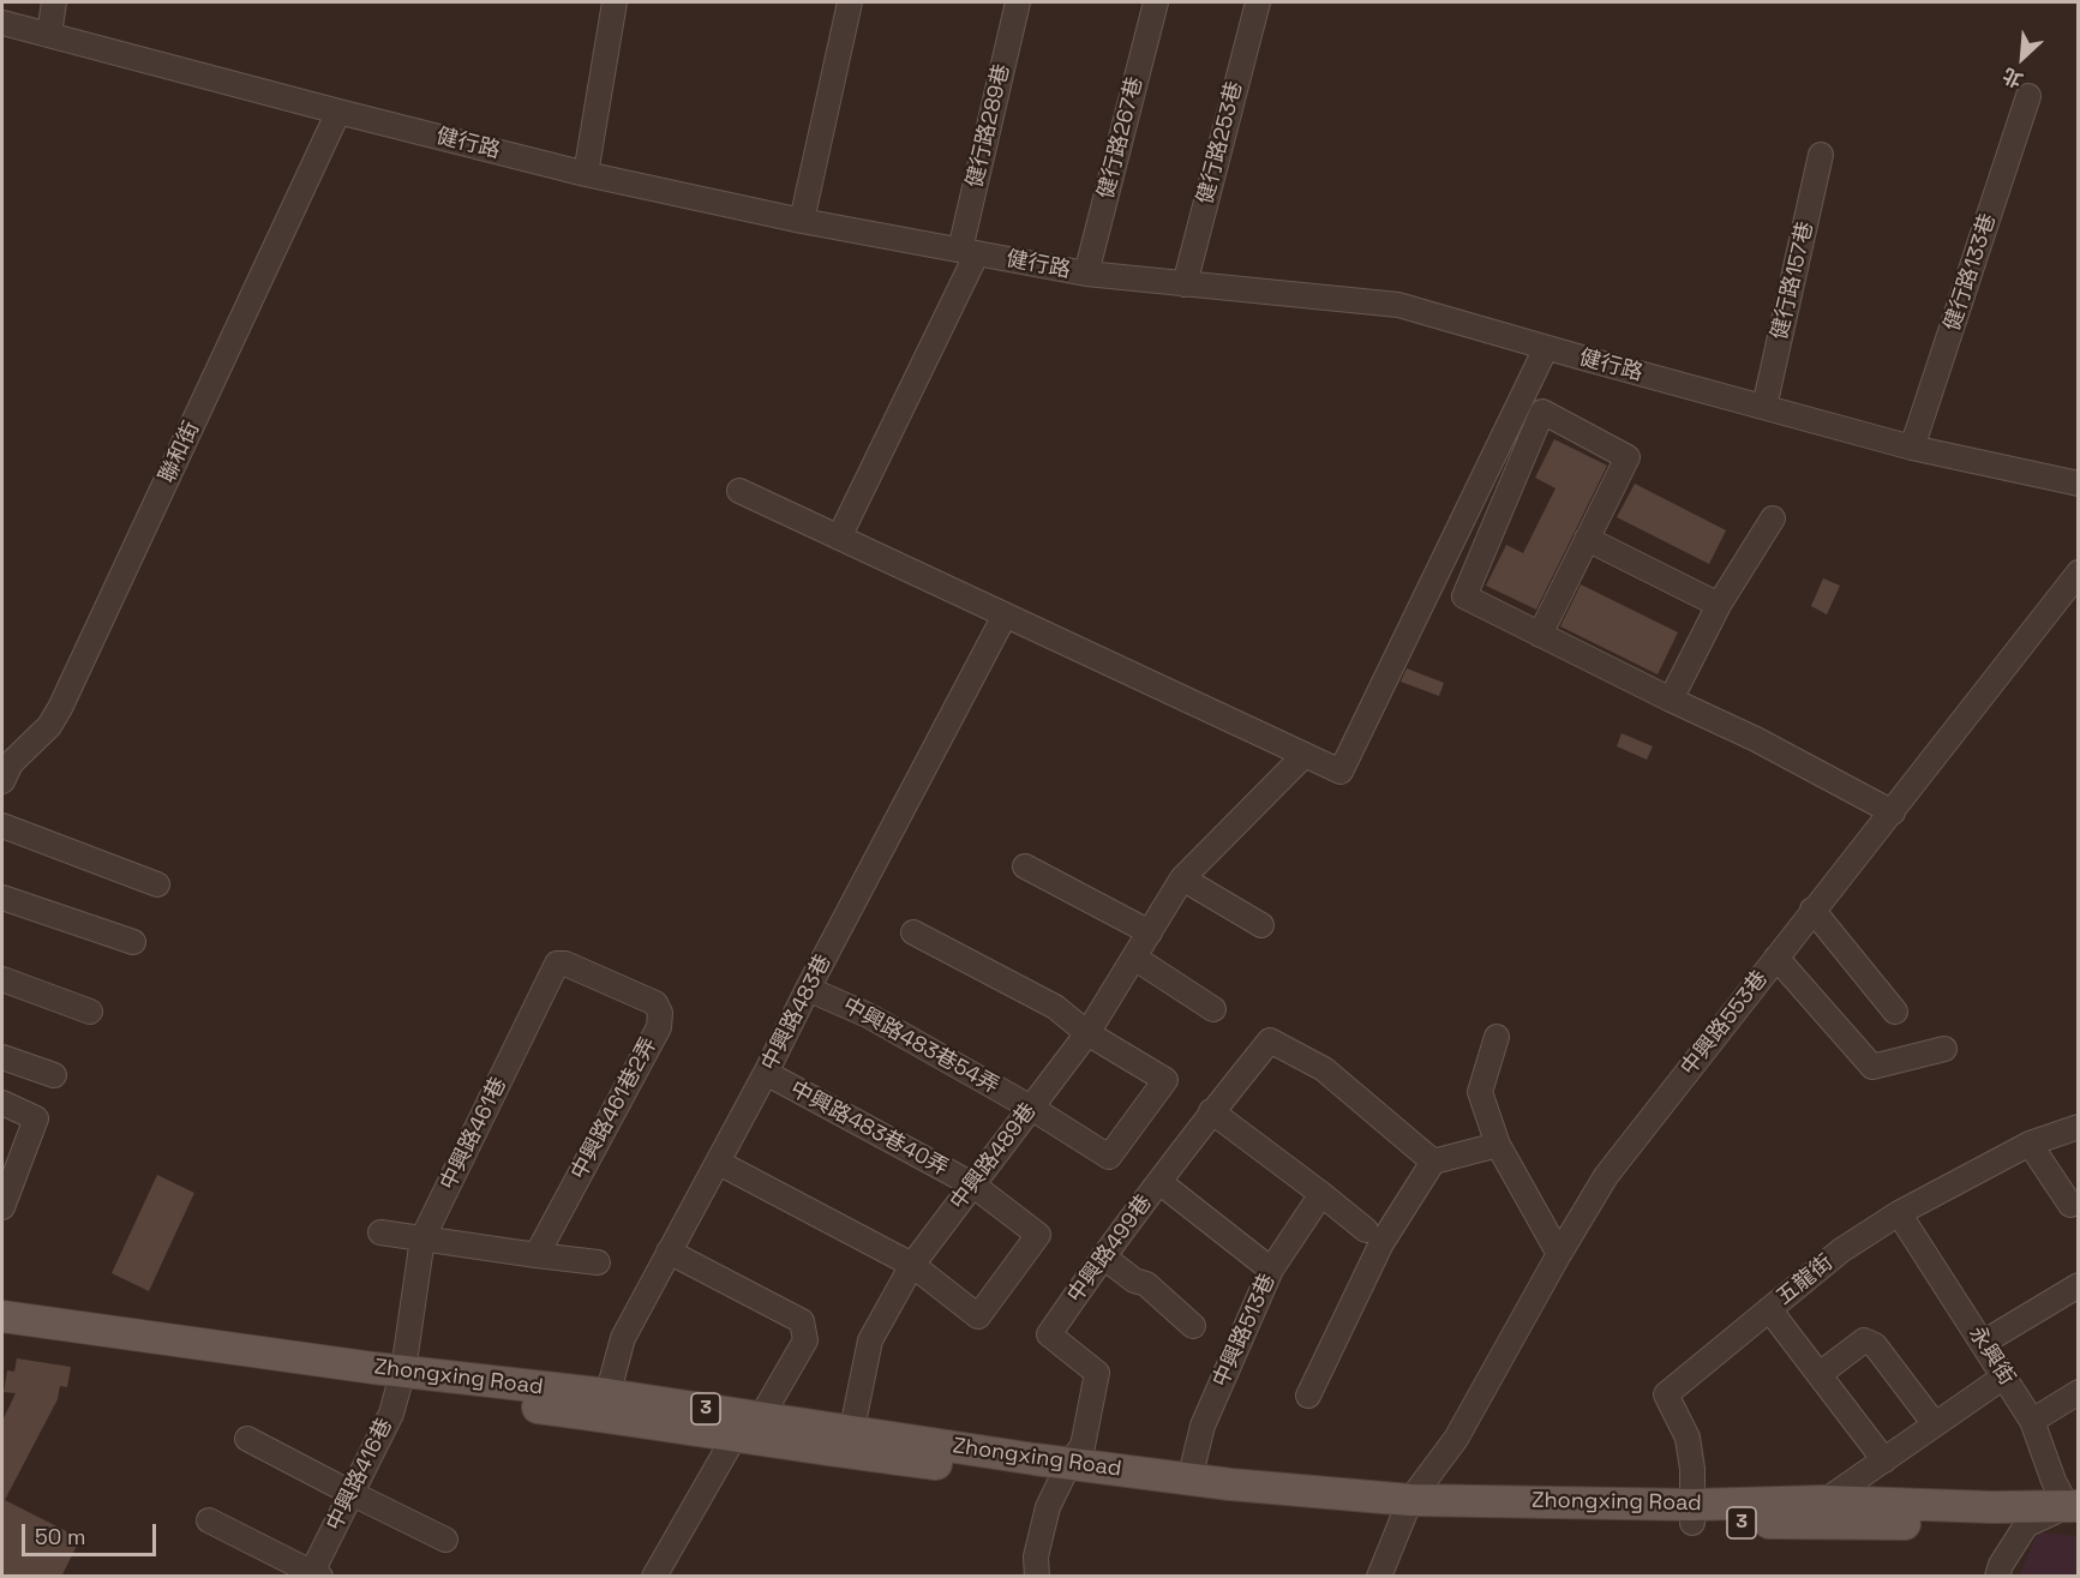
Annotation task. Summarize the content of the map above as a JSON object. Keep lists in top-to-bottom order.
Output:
{
  "streets": {
    "main road": ["Zhongxing Road", "3"],
    "street": [
      "健行路289巷",
      "健行路267巷",
      "健行路253巷",
      "健行路",
      "健行路133巷",
      "健行路157巷",
      "聯和街",
      "中興路483巷",
      "中興路553巷",
      "中興路483巷54弄",
      "中興路461巷2弄",
      "中興路483巷40弄",
      "中興路461巷",
      "中興路489巷",
      "中興路499巷",
      "五龍街",
      "中興路513巷",
      "永興街",
      "中興路416巷"
    ]
  },
  "crossings": [
    ["健行路289巷", "健行路"],
    ["健行路267巷", "健行路"],
    ["健行路253巷", "健行路"],
    ["健行路", "健行路133巷"],
    ["健行路", "健行路157巷"],
    ["健行路", "聯和街"],
    ["中興路483巷", "中興路483巷54弄"],
    ["中興路483巷", "中興路483巷40弄"],
    ["中興路483巷", "Zhongxing Road"],
    ["中興路553巷", "Zhongxing Road"],
    ["中興路483巷54弄", "中興路489巷"],
    ["中興路461巷2弄", "中興路461巷"],
    ["中興路483巷40弄", "中興路489巷"],
    ["中興路461巷", "Zhongxing Road"],
    ["中興路461巷", "中興路416巷"],
    ["中興路489巷", "Zhongxing Road"],
    ["中興路499巷", "Zhongxing Road"],
    ["五龍街", "永興街"],
    ["五龍街", "Zhongxing Road"],
    ["中興路513巷", "Zhongxing Road"],
    ["永興街", "Zhongxing Road"],
    ["Zhongxing Road", "中興路416巷"]
  ],
  "scale_bar": "50 m",
  "north": "bottom left"
}
